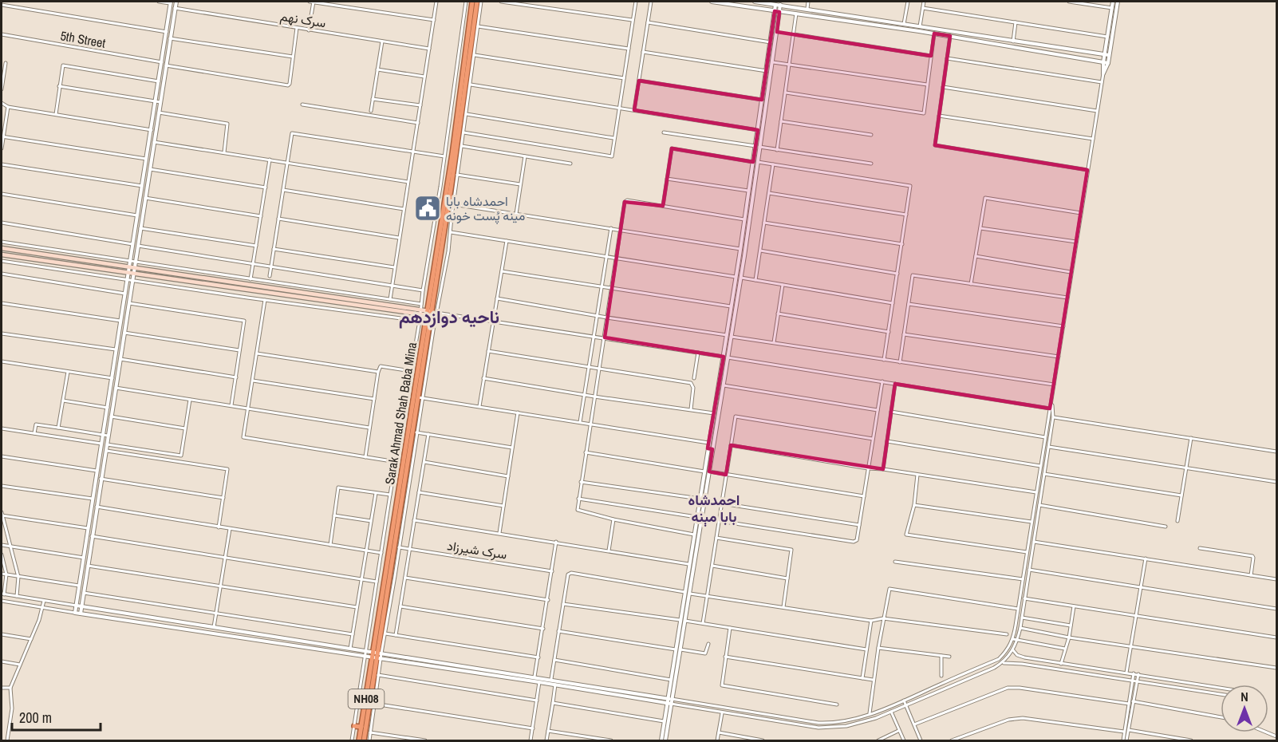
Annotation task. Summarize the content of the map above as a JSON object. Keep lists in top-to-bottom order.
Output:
{
  "streets": {
    "highway": ["Sarak Ahmad Shah Baba Mina", "NH08"],
    "street": ["سرک نهم", "5th Street", "سرک شیرزاد"]
  },
  "crossings": [
    ["Sarak Ahmad Shah Baba Mina", "NH08"]
  ],
  "districts": ["ناحیه دوازدهم", "احمدشاه بابا مېنه"],
  "places": {
    "public building": ["احمدشاه بابا مینه پُست خونه"]
  },
  "scale_bar": "200 m",
  "north": "top"
}
